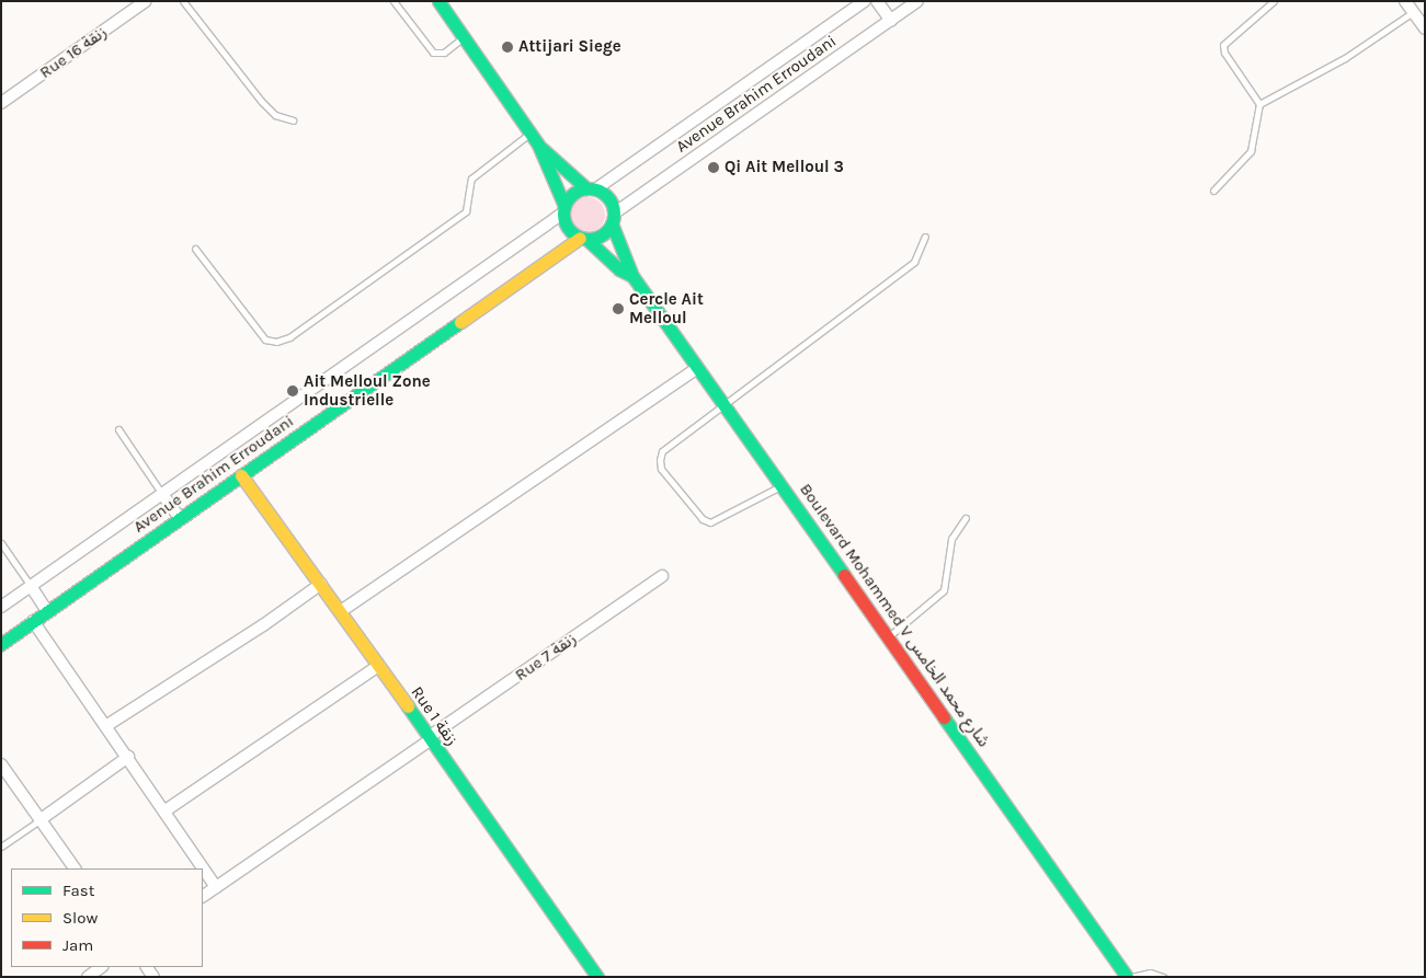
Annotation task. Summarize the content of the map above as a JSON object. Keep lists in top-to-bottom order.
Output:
{
  "streets": {
    "main road": ["Avenue Brahim Erroudani", "Boulevard Mohammed V شارع محمد الخامس", "Rue 1 زنقة"],
    "street": ["Rue 16 زنقة", "Rue 7 زنقة"]
  },
  "crossings": [
    ["Avenue Brahim Erroudani", "Boulevard Mohammed V شارع محمد الخامس"],
    ["Avenue Brahim Erroudani", "Rue 1 زنقة"],
    ["Rue 7 زنقة", "Rue 1 زنقة"]
  ],
  "places": [
    "Attijari Siege",
    "Qi Ait Melloul 3",
    "Cercle Ait Melloul",
    "Ait Melloul Zone Industrielle"
  ],
  "legend": ["Fast", "Slow", "Jam"]
}
